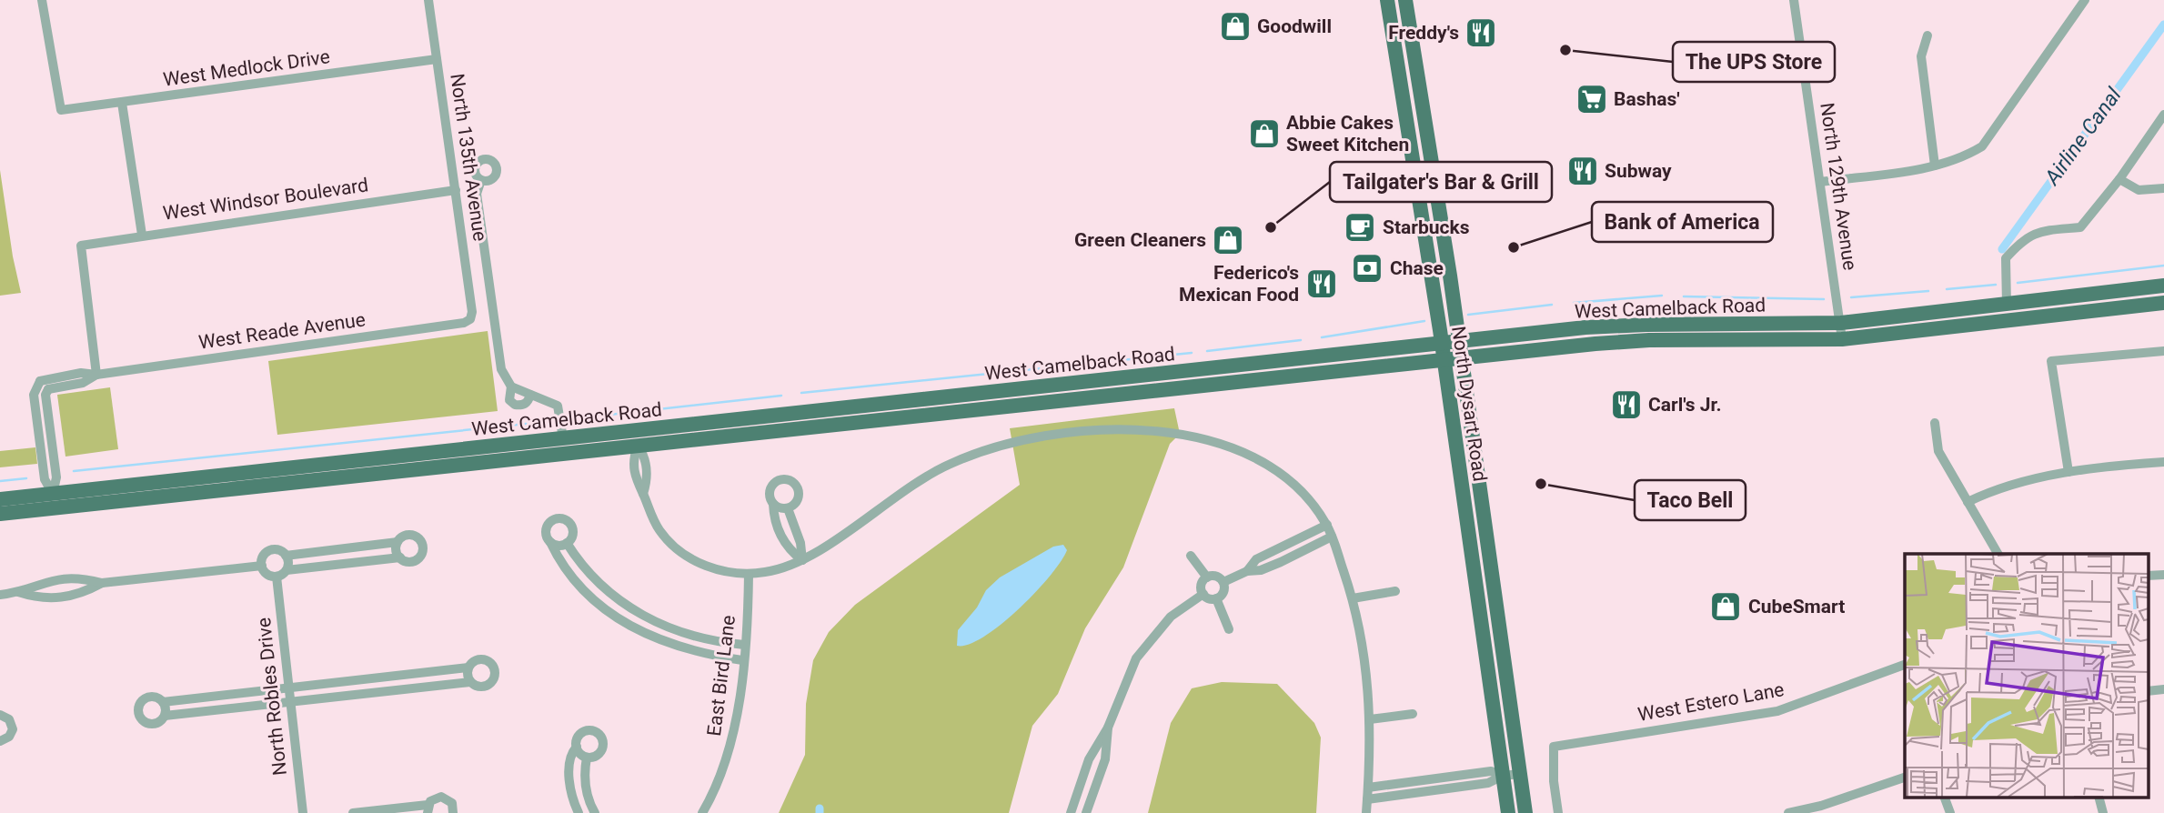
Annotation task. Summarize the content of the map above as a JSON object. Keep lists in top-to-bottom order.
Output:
{
  "streets": {
    "main road": ["West Camelback Road", "North Dysart Road"],
    "street": [
      "West Medlock Drive",
      "North 135th Avenue",
      "North 129th Avenue",
      "West Windsor Boulevard",
      "West Reade Avenue",
      "East Bird Lane",
      "North Robles Drive",
      "West Estero Lane"
    ]
  },
  "crossings": [
    ["West Medlock Drive", "North 135th Avenue"],
    ["North 135th Avenue", "West Windsor Boulevard"],
    ["North 135th Avenue", "West Reade Avenue"],
    ["North 129th Avenue", "West Camelback Road"],
    ["West Windsor Boulevard", "West Reade Avenue"],
    ["West Camelback Road", "North Dysart Road"]
  ],
  "water": ["Airline Canal"],
  "places": {
    "shop": [
      "Goodwill",
      "Abbie Cakes Sweet Kitchen",
      "Green Cleaners",
      "CubeSmart"
    ],
    "restaurant": [
      "Freddy's",
      "Subway",
      "Federico's Mexican Food",
      "Carl's Jr."
    ],
    "other": [
      "The UPS Store",
      "Tailgater's Bar & Grill",
      "Bank of America",
      "Taco Bell"
    ],
    "supermarket": ["Bashas'"],
    "cafe": ["Starbucks"],
    "bank": ["Chase"]
  }
}
